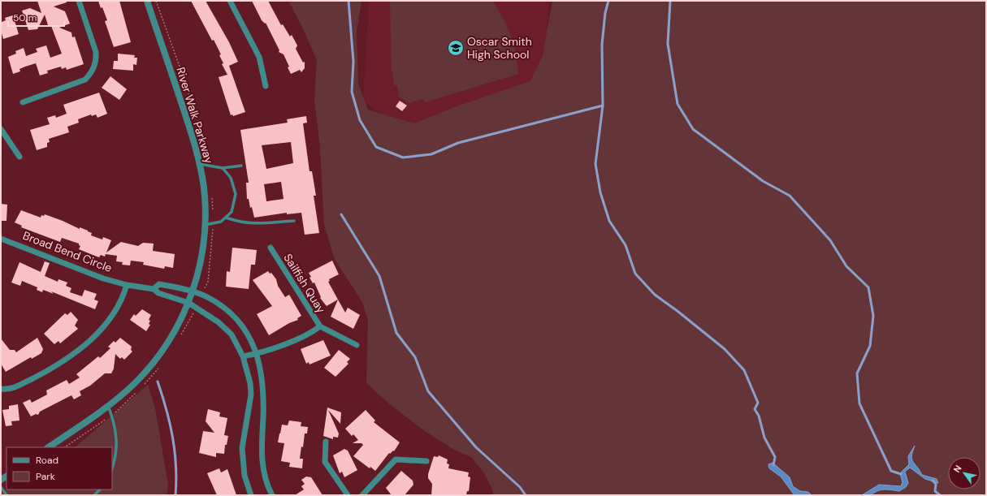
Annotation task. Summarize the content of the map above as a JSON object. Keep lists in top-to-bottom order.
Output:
{
  "streets": {
    "street": ["River Walk Parkway", "Broad Bend Circle", "Sailfish Quay"]
  },
  "crossings": [
    ["River Walk Parkway", "Broad Bend Circle"],
    ["Broad Bend Circle", "Sailfish Quay"]
  ],
  "places": {
    "school or university": ["Oscar Smith High School"]
  },
  "legend": ["Road", "Park"],
  "scale_bar": "50 m",
  "north": "top left"
}
